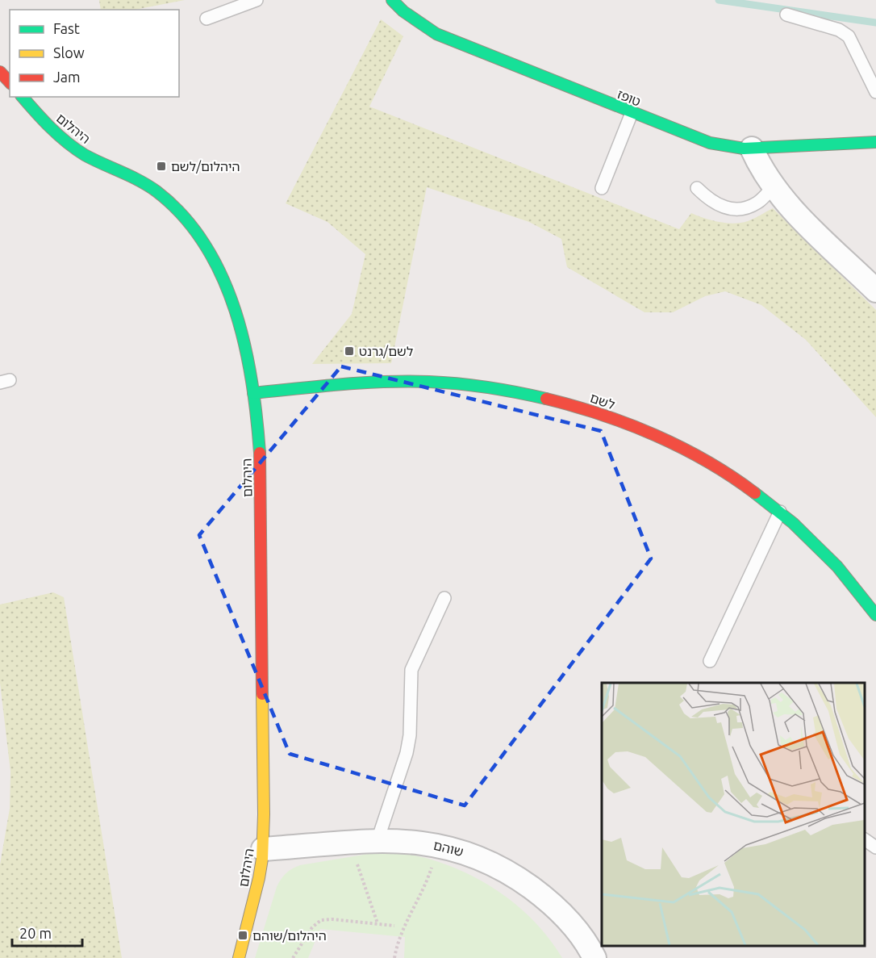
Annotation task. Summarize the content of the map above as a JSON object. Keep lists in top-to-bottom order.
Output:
{
  "streets": {
    "street": [
      "טופז",
      "היהלום",
      "לשם",
      "שוהם"
    ]
  },
  "crossings": [
    ["היהלום", "לשם"],
    ["היהלום", "שוהם"]
  ],
  "places": {
    "transit": ["היהלום/לשם", "לשם/גרנט", "היהלום/שוהם"]
  },
  "legend": ["Fast", "Slow", "Jam"],
  "scale_bar": "20 m"
}
